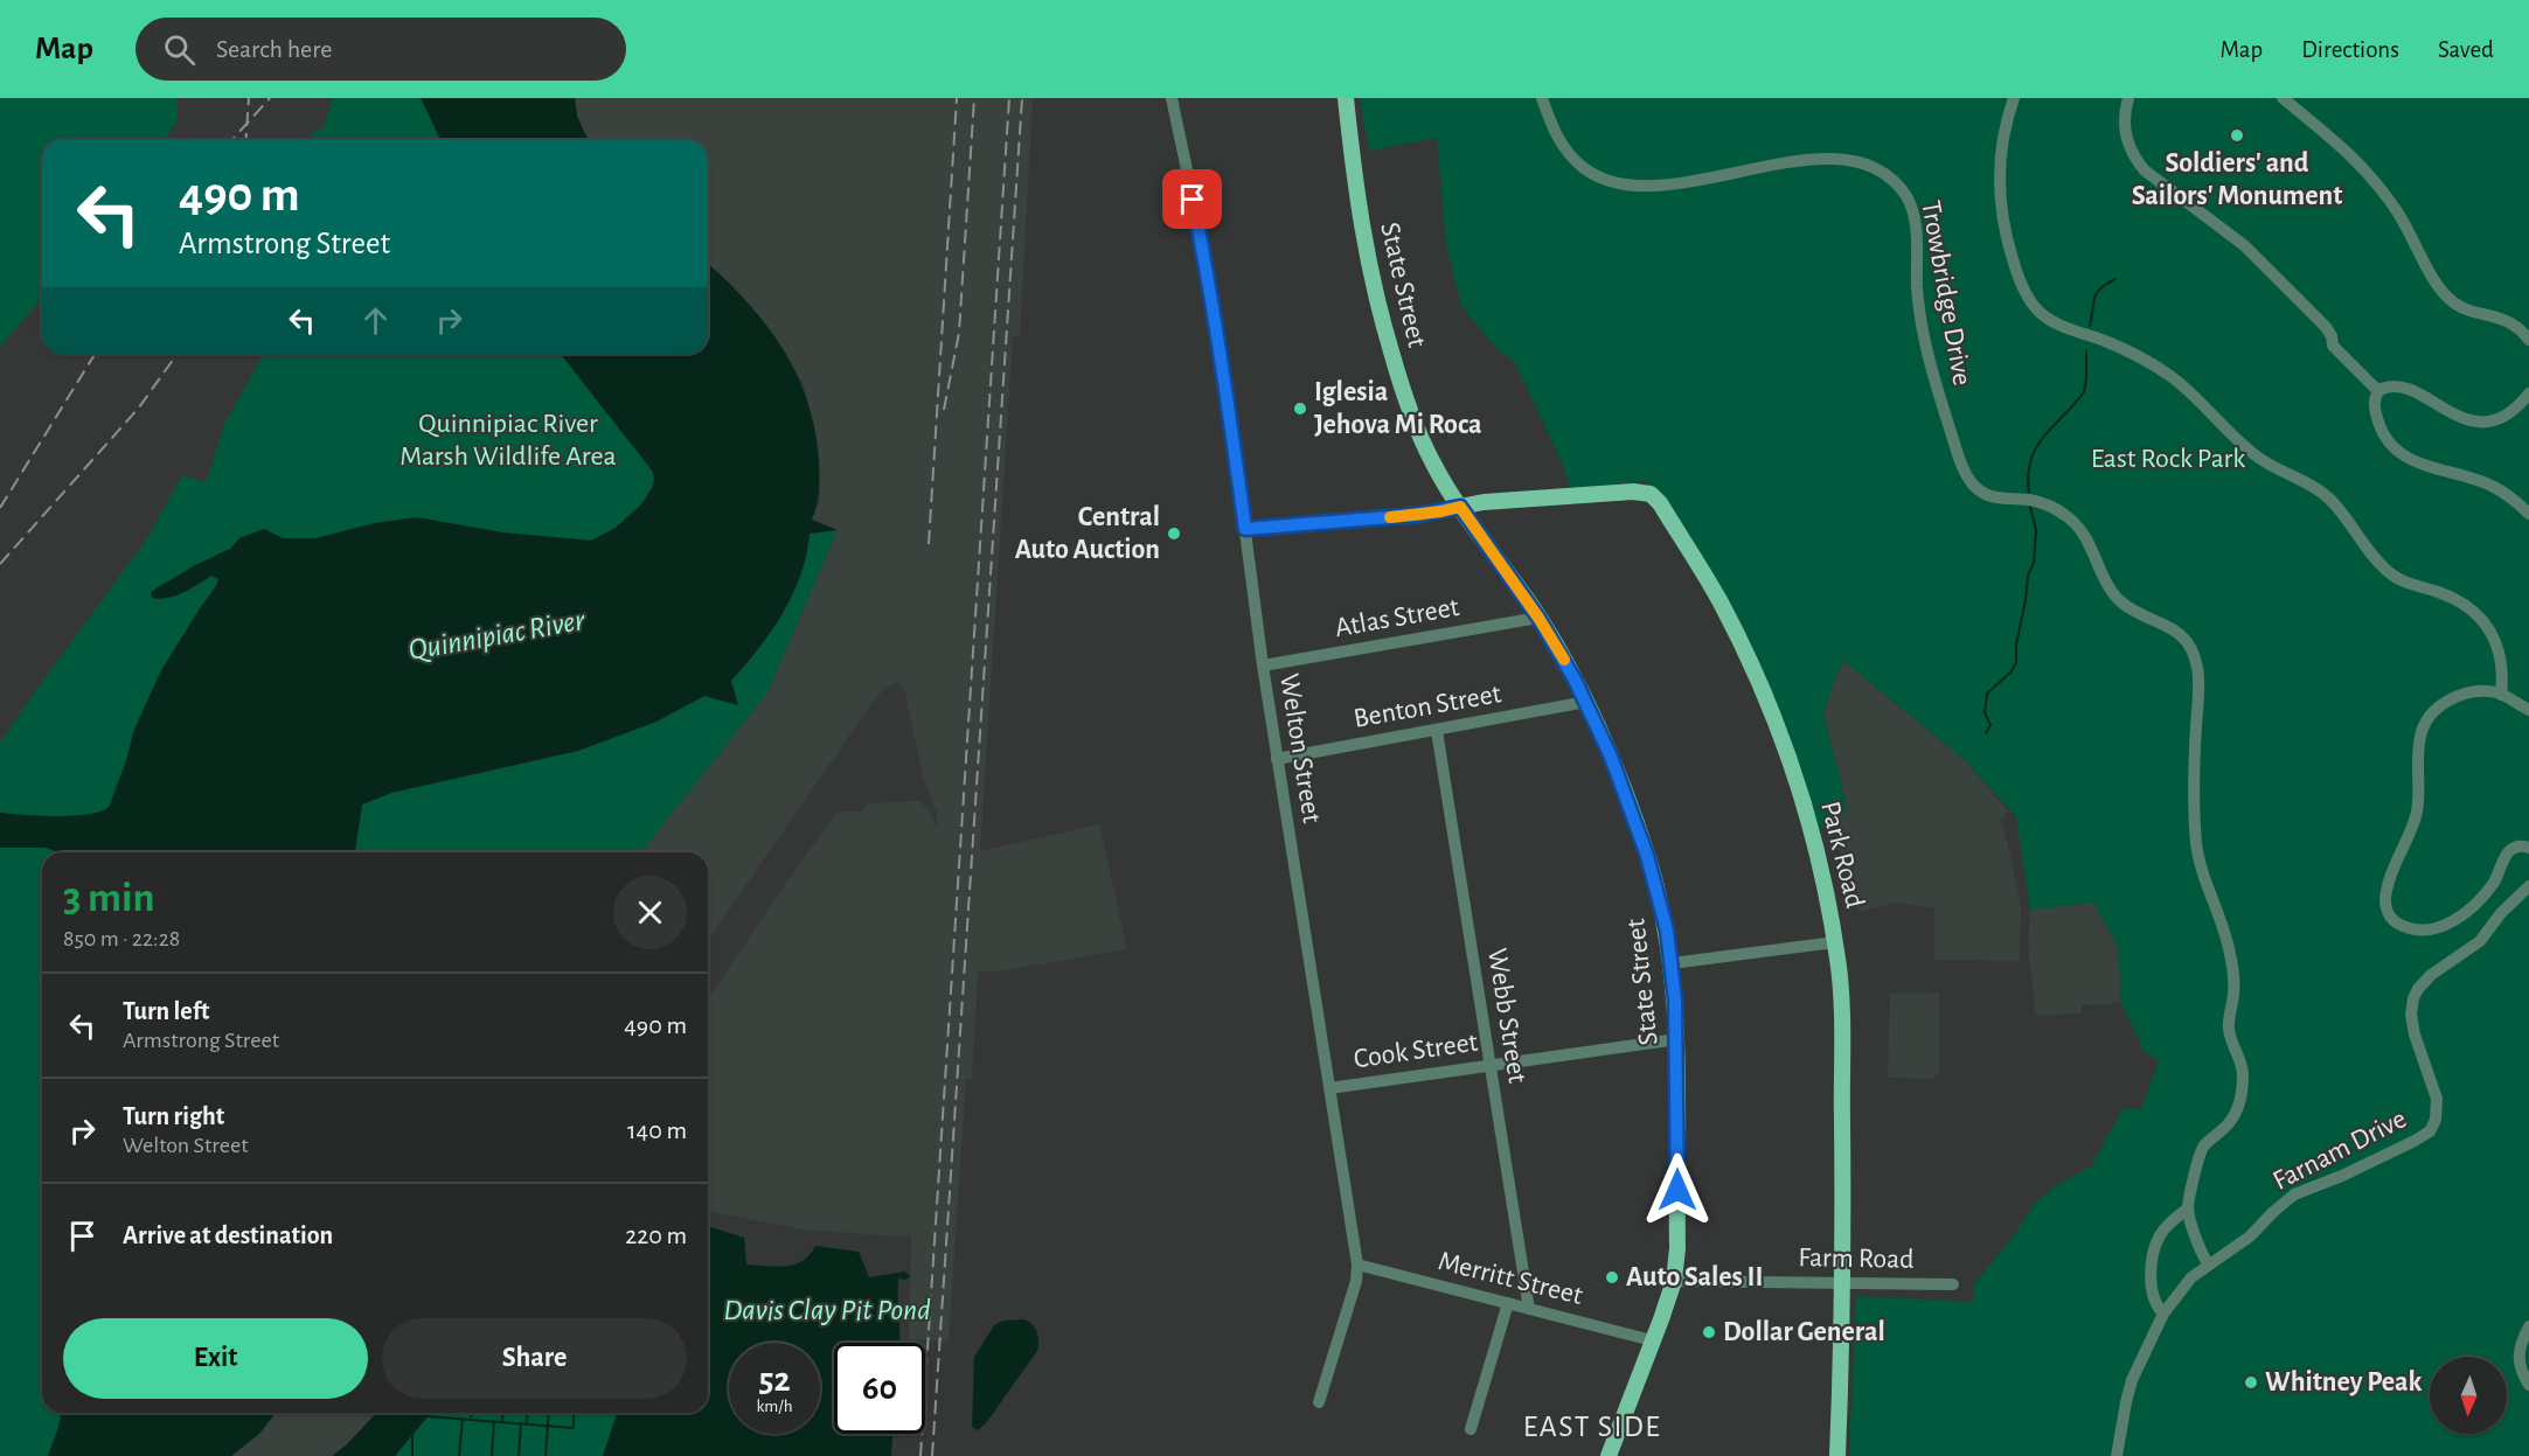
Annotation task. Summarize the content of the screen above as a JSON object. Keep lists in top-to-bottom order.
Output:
{
  "streets": {
    "main road": ["State Street", "Park Road"],
    "street": [
      "Trowbridge Drive",
      "Atlas Street",
      "Benton Street",
      "Welton Street",
      "Webb Street",
      "Cook Street",
      "Farnam Drive",
      "Farm Road",
      "Merritt Street"
    ]
  },
  "crossings": [
    ["State Street", "Atlas Street"],
    ["State Street", "Benton Street"],
    ["State Street", "Park Road"],
    ["State Street", "Cook Street"],
    ["State Street", "Farm Road"],
    ["State Street", "Merritt Street"],
    ["Trowbridge Drive", "Farnam Drive"],
    ["Atlas Street", "Welton Street"],
    ["Benton Street", "Welton Street"],
    ["Benton Street", "Webb Street"],
    ["Welton Street", "Cook Street"],
    ["Welton Street", "Merritt Street"],
    ["Park Road", "Farm Road"],
    ["Webb Street", "Cook Street"],
    ["Webb Street", "Merritt Street"]
  ],
  "districts": ["EAST SIDE"],
  "water": ["Quinnipiac River", "Davis Clay Pit Pond"],
  "parks": ["Quinnipiac River Marsh Wildlife Area", "East Rock Park"],
  "places": [
    "Soldiers' and Sailors' Monument",
    "Iglesia Jehova Mi Roca",
    "Central Auto Auction",
    "Auto Sales II",
    "Dollar General",
    "Whitney Peak"
  ],
  "north": "bottom",
  "page": {
    "header": "Map",
    "search": "Search here",
    "nav": ["Map", "Directions", "Saved"],
    "turn": ["490 m", "Armstrong Street"],
    "heading": ["3 min", "850 m · 22:28"],
    "list": [
      {
        "name": "Turn left",
        "note": "Armstrong Street",
        "value": "490 m"
      },
      {
        "name": "Turn right",
        "note": "Welton Street",
        "value": "140 m"
      },
      {
        "name": "Arrive at destination",
        "value": "220 m"
      }
    ],
    "buttons": ["Exit", "Share"],
    "speed": "52 km/h",
    "limit": "60"
  }
}
